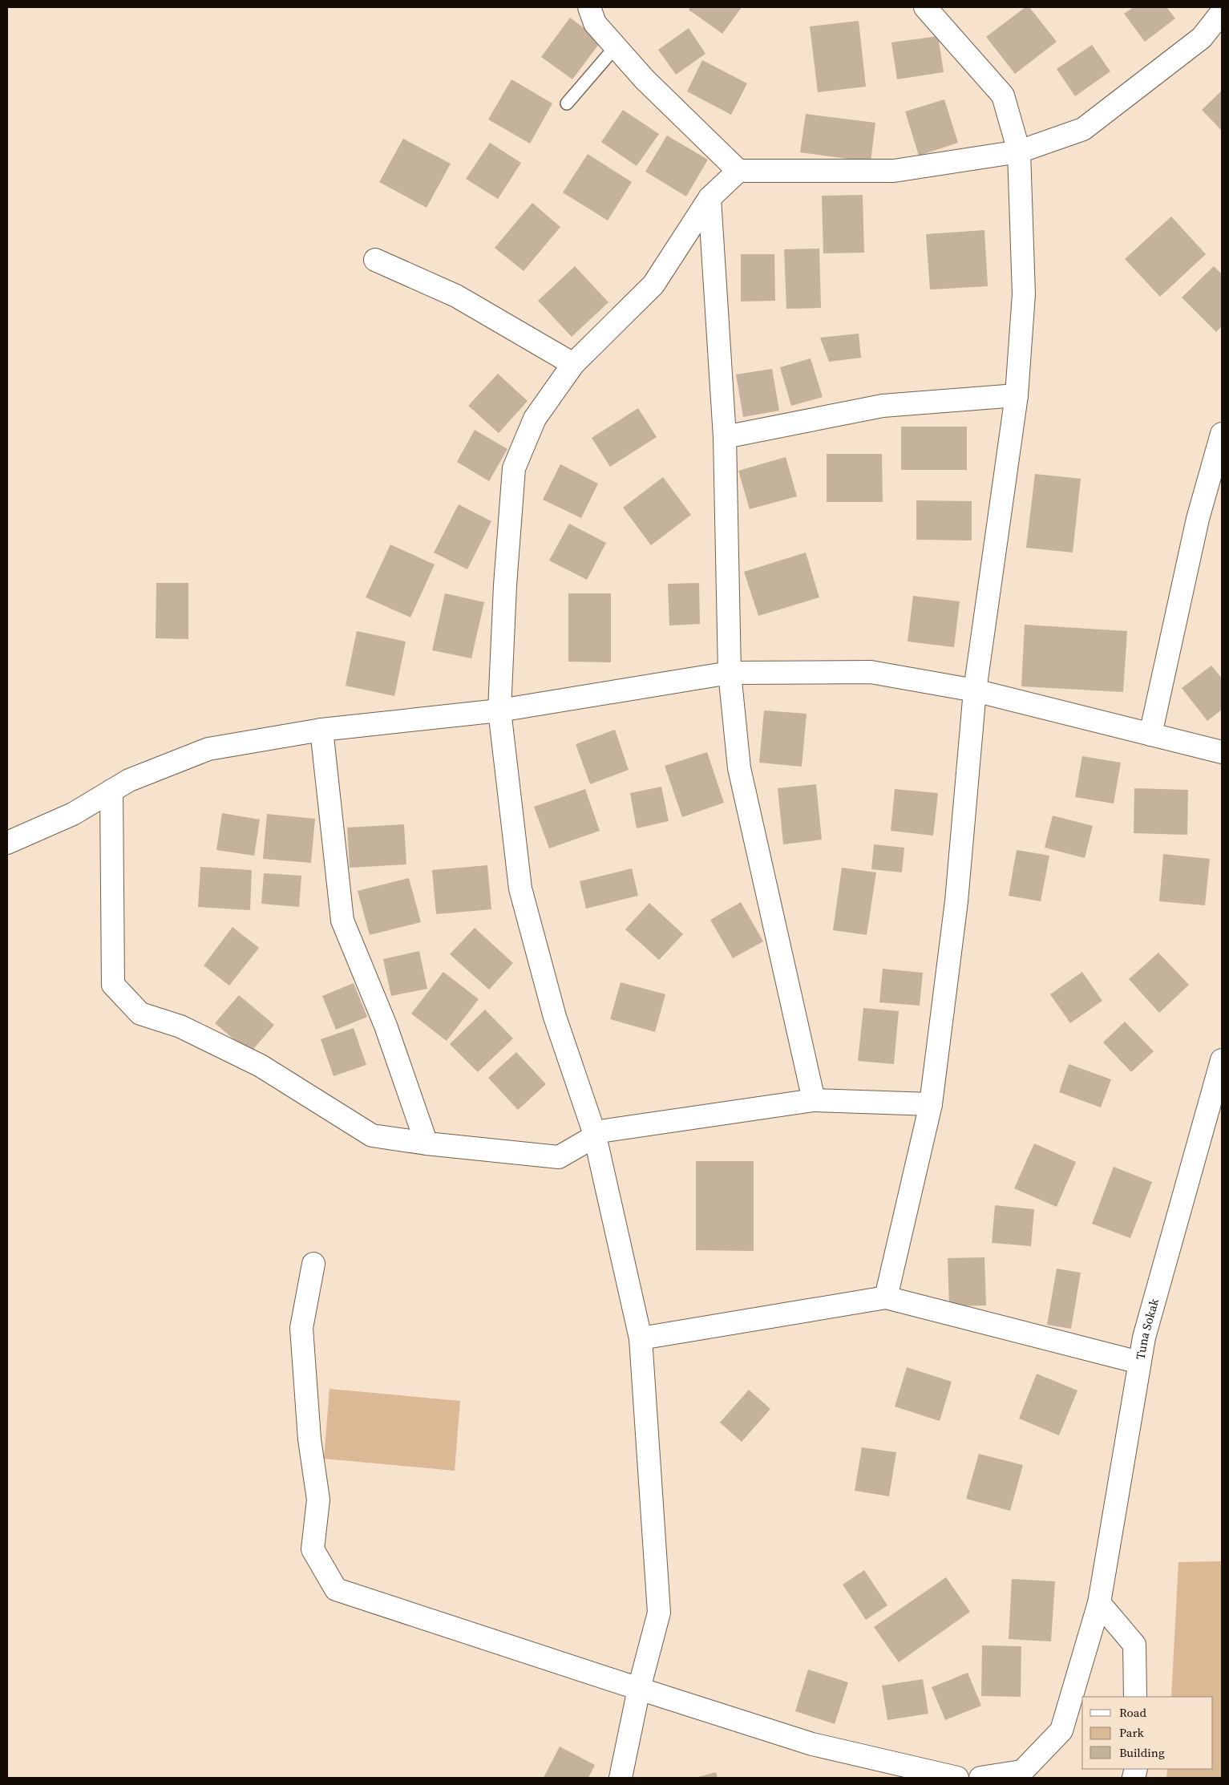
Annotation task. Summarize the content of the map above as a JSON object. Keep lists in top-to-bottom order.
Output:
{
  "streets": {
    "street": ["Tuna Sokak"]
  },
  "legend": ["Road", "Park", "Building"]
}
